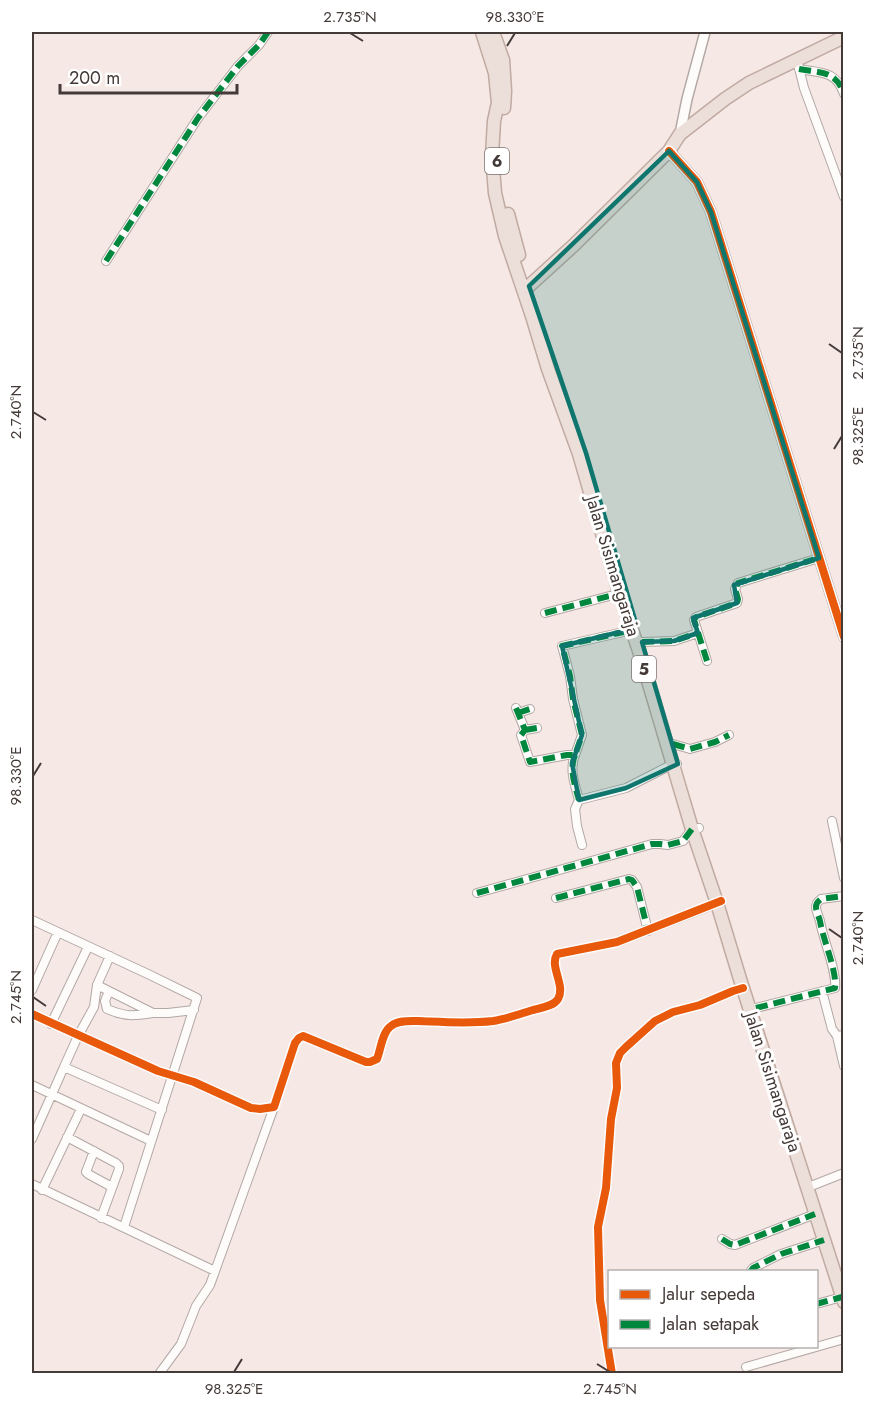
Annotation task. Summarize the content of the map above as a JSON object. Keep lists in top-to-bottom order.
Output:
{
  "streets": {
    "highway": ["6", "Jalan Sisimangaraja", "5"]
  },
  "crossings": [
    ["6", "Jalan Sisimangaraja"]
  ],
  "legend": ["Jalur sepeda", "Jalan setapak"],
  "scale_bar": "200 m",
  "coordinates": [
    "2.735°N",
    "98.330°E",
    "2.740°N",
    "98.325°E",
    "2.745°N"
  ]
}
